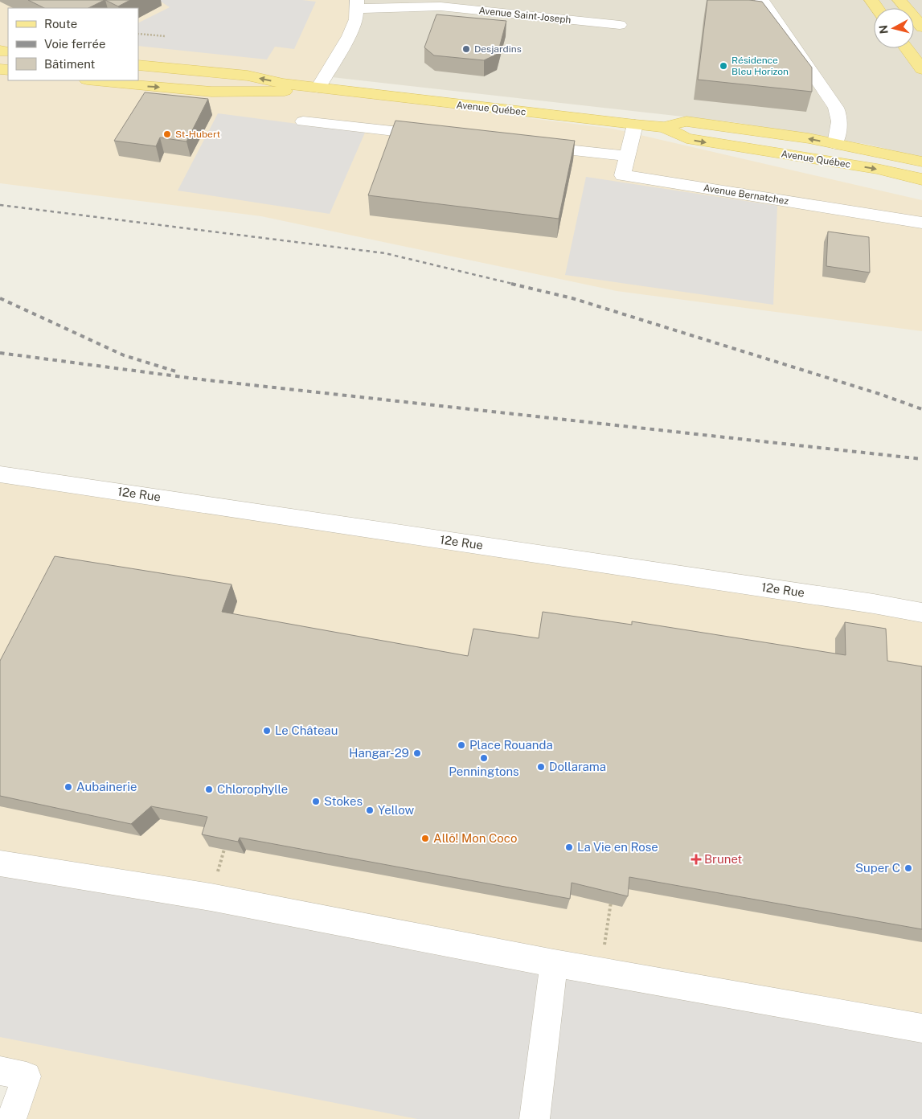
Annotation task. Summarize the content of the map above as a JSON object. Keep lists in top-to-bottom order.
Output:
{
  "streets": {
    "main road": ["Avenue Québec"],
    "street": ["Avenue Saint-Joseph", "Avenue Bernatchez", "12e Rue"]
  },
  "crossings": [
    ["Avenue Québec", "Avenue Bernatchez"]
  ],
  "places": {
    "other": [
      "Desjardins",
      "Résidence Bleu Horizon",
      "St-Hubert",
      "Le Château",
      "Place Rouanda",
      "Hangar-29",
      "Penningtons",
      "Dollarama",
      "Aubainerie",
      "Chlorophylle",
      "Stokes",
      "Yellow",
      "Allô! Mon Coco",
      "La Vie en Rose",
      "Super C"
    ],
    "health": ["Brunet"]
  },
  "legend": ["Route", "Voie ferrée", "Bâtiment"],
  "north": "left"
}
